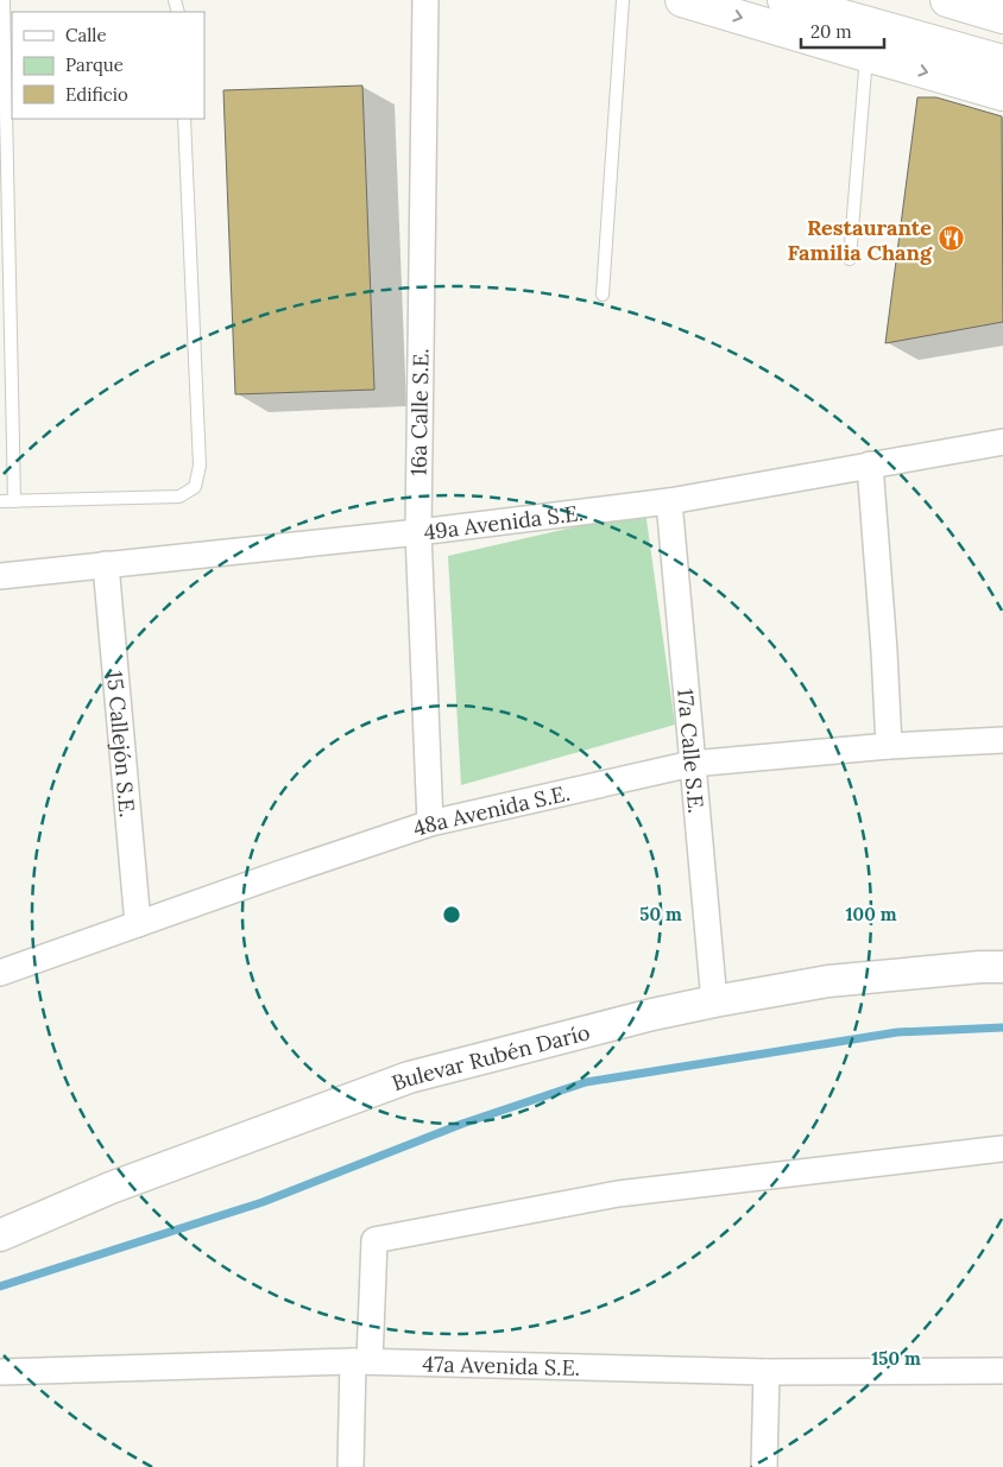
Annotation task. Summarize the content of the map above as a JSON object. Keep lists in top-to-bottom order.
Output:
{
  "streets": {
    "street": [
      "16a Calle S.E.",
      "49a Avenida S.E.",
      "15 Callejón S.E.",
      "17a Calle S.E.",
      "48a Avenida S.E.",
      "Bulevar Rubén Darío",
      "47a Avenida S.E."
    ]
  },
  "crossings": [
    ["16a Calle S.E.", "49a Avenida S.E."],
    ["16a Calle S.E.", "48a Avenida S.E."],
    ["49a Avenida S.E.", "15 Callejón S.E."],
    ["49a Avenida S.E.", "17a Calle S.E."],
    ["15 Callejón S.E.", "48a Avenida S.E."],
    ["17a Calle S.E.", "48a Avenida S.E."],
    ["17a Calle S.E.", "Bulevar Rubén Darío"]
  ],
  "places": {
    "restaurant": ["Restaurante Familia Chang"]
  },
  "legend": ["Calle", "Parque", "Edificio"],
  "scale_bar": "20 m",
  "rings": ["50 m", "100 m", "150 m"]
}
